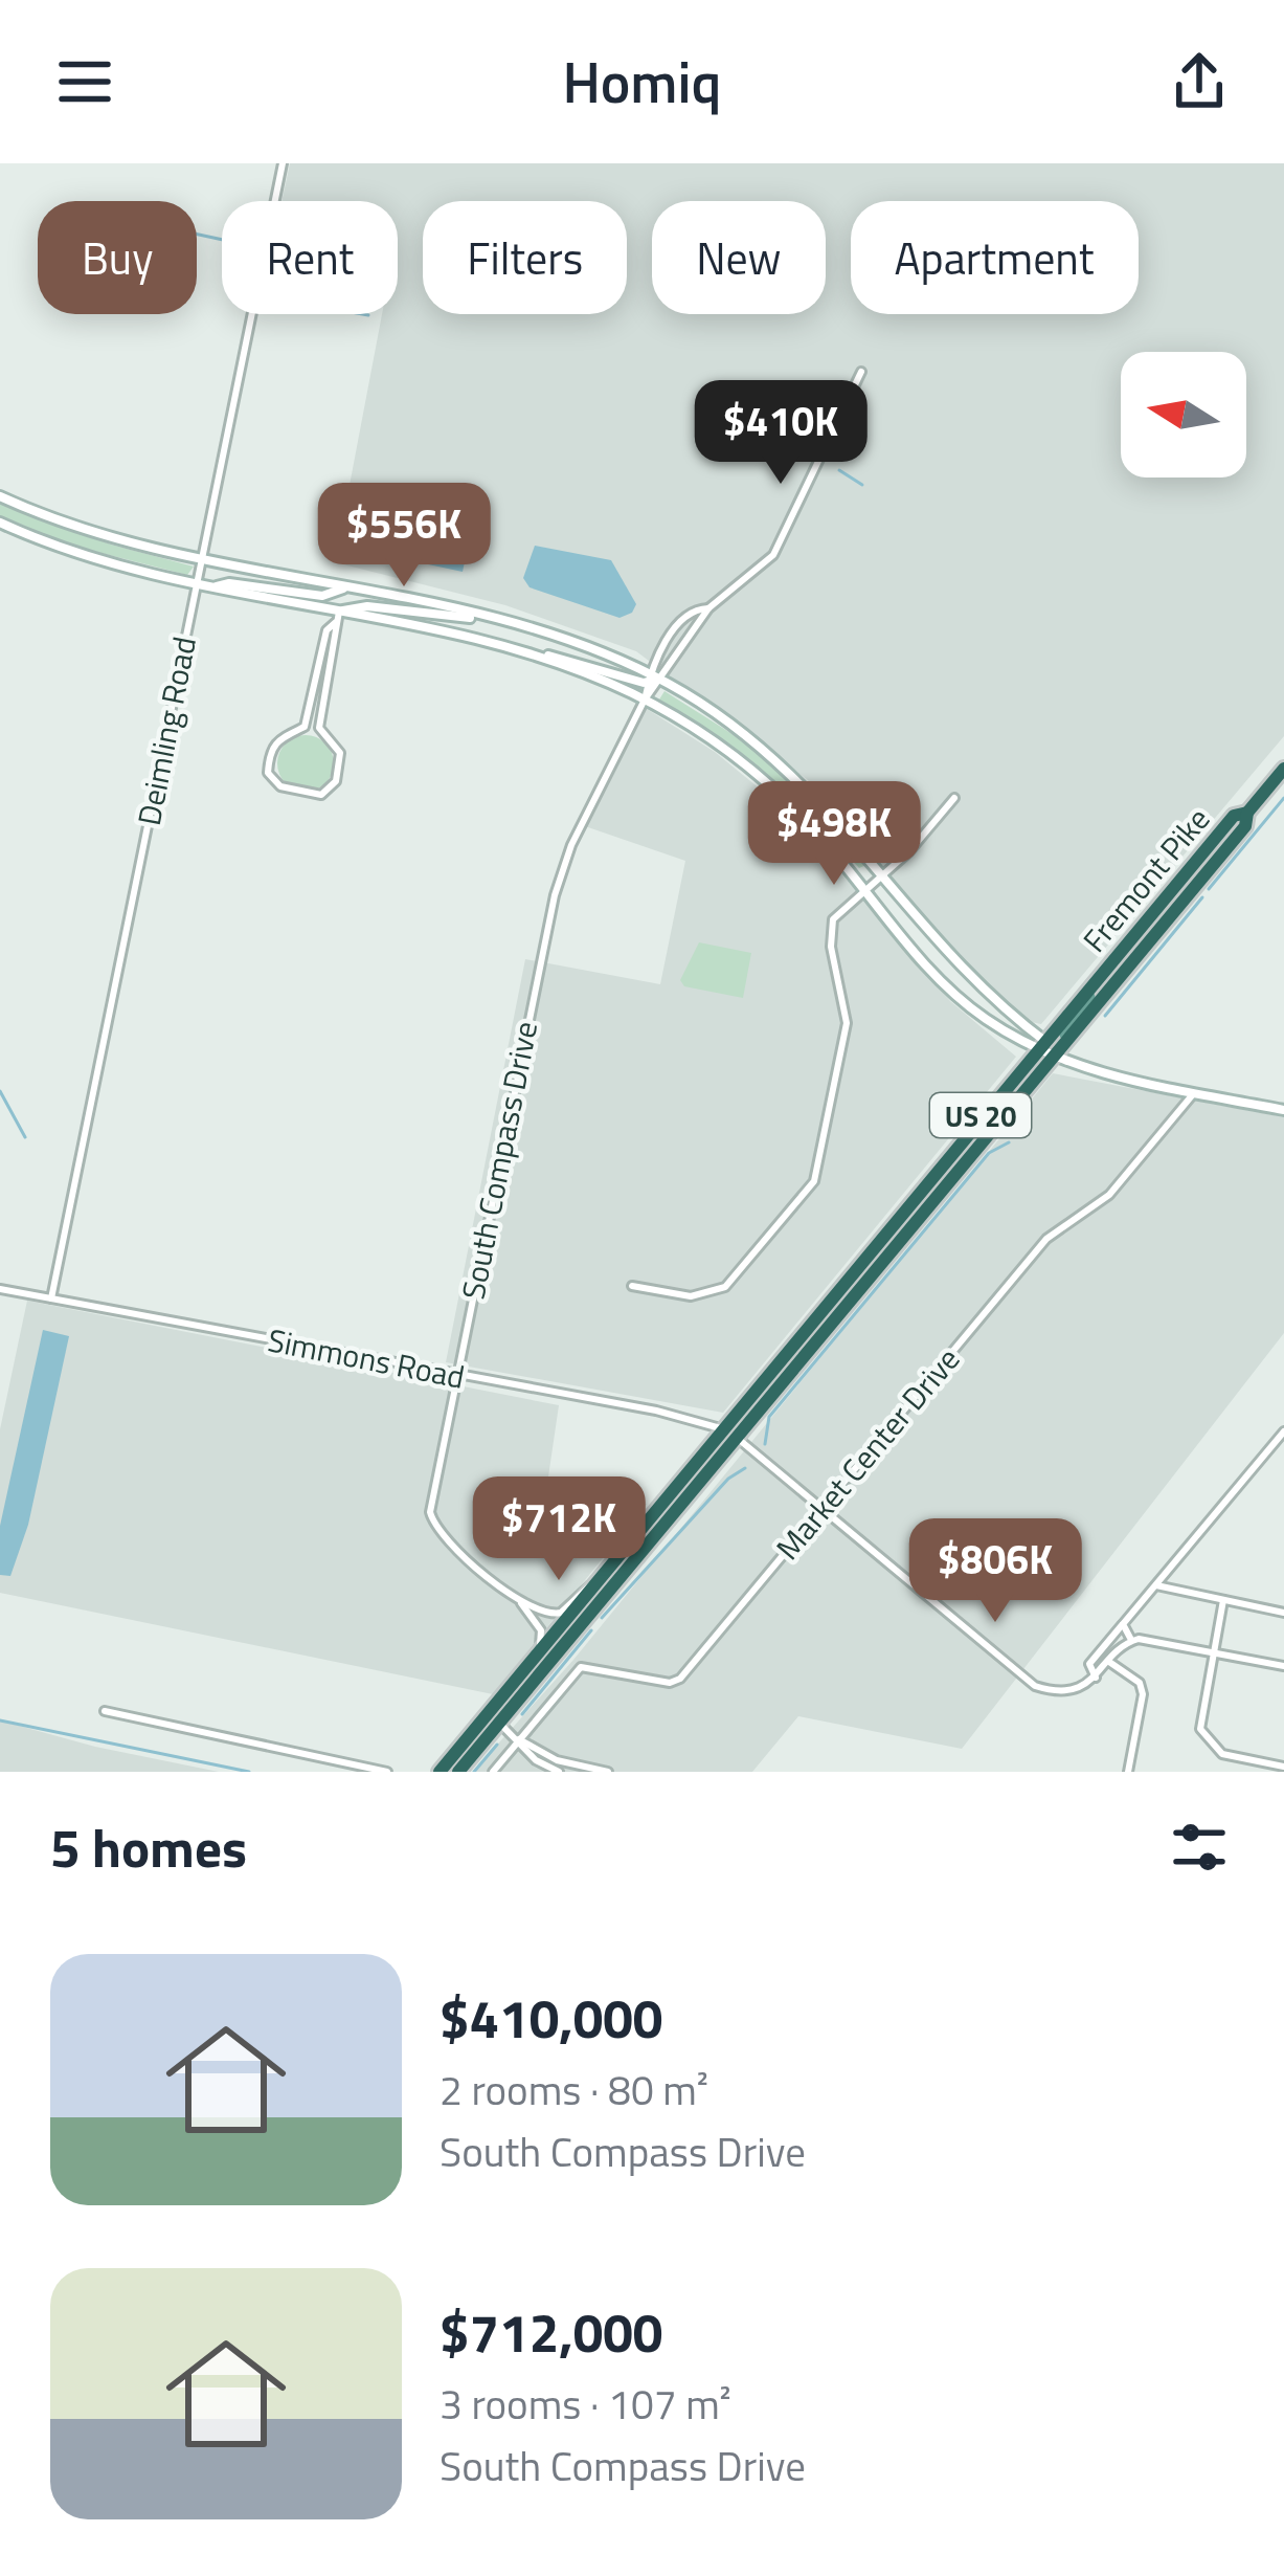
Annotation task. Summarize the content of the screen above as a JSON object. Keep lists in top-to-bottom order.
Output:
{
  "streets": {
    "highway": ["Fremont Pike", "US 20"],
    "street": [
      "Deimling Road",
      "South Compass Drive",
      "Simmons Road",
      "Market Center Drive"
    ]
  },
  "crossings": [
    ["Deimling Road", "Simmons Road"],
    ["Fremont Pike", "US 20"],
    ["Fremont Pike", "Simmons Road"],
    ["South Compass Drive", "Simmons Road"]
  ],
  "north": "left",
  "page": {
    "header": "Homiq",
    "chip": [
      "Buy",
      "Rent",
      "Filters",
      "New",
      "Apartment"
    ],
    "price": [
      "$410K",
      "$556K",
      "$498K",
      "$712K",
      "$806K"
    ],
    "heading": "5 homes",
    "list": [
      {
        "name": "$410,000",
        "note": "2 rooms · 80 m² · South Compass Drive"
      },
      {
        "name": "$712,000",
        "note": "3 rooms · 107 m² · South Compass Drive"
      }
    ]
  }
}
